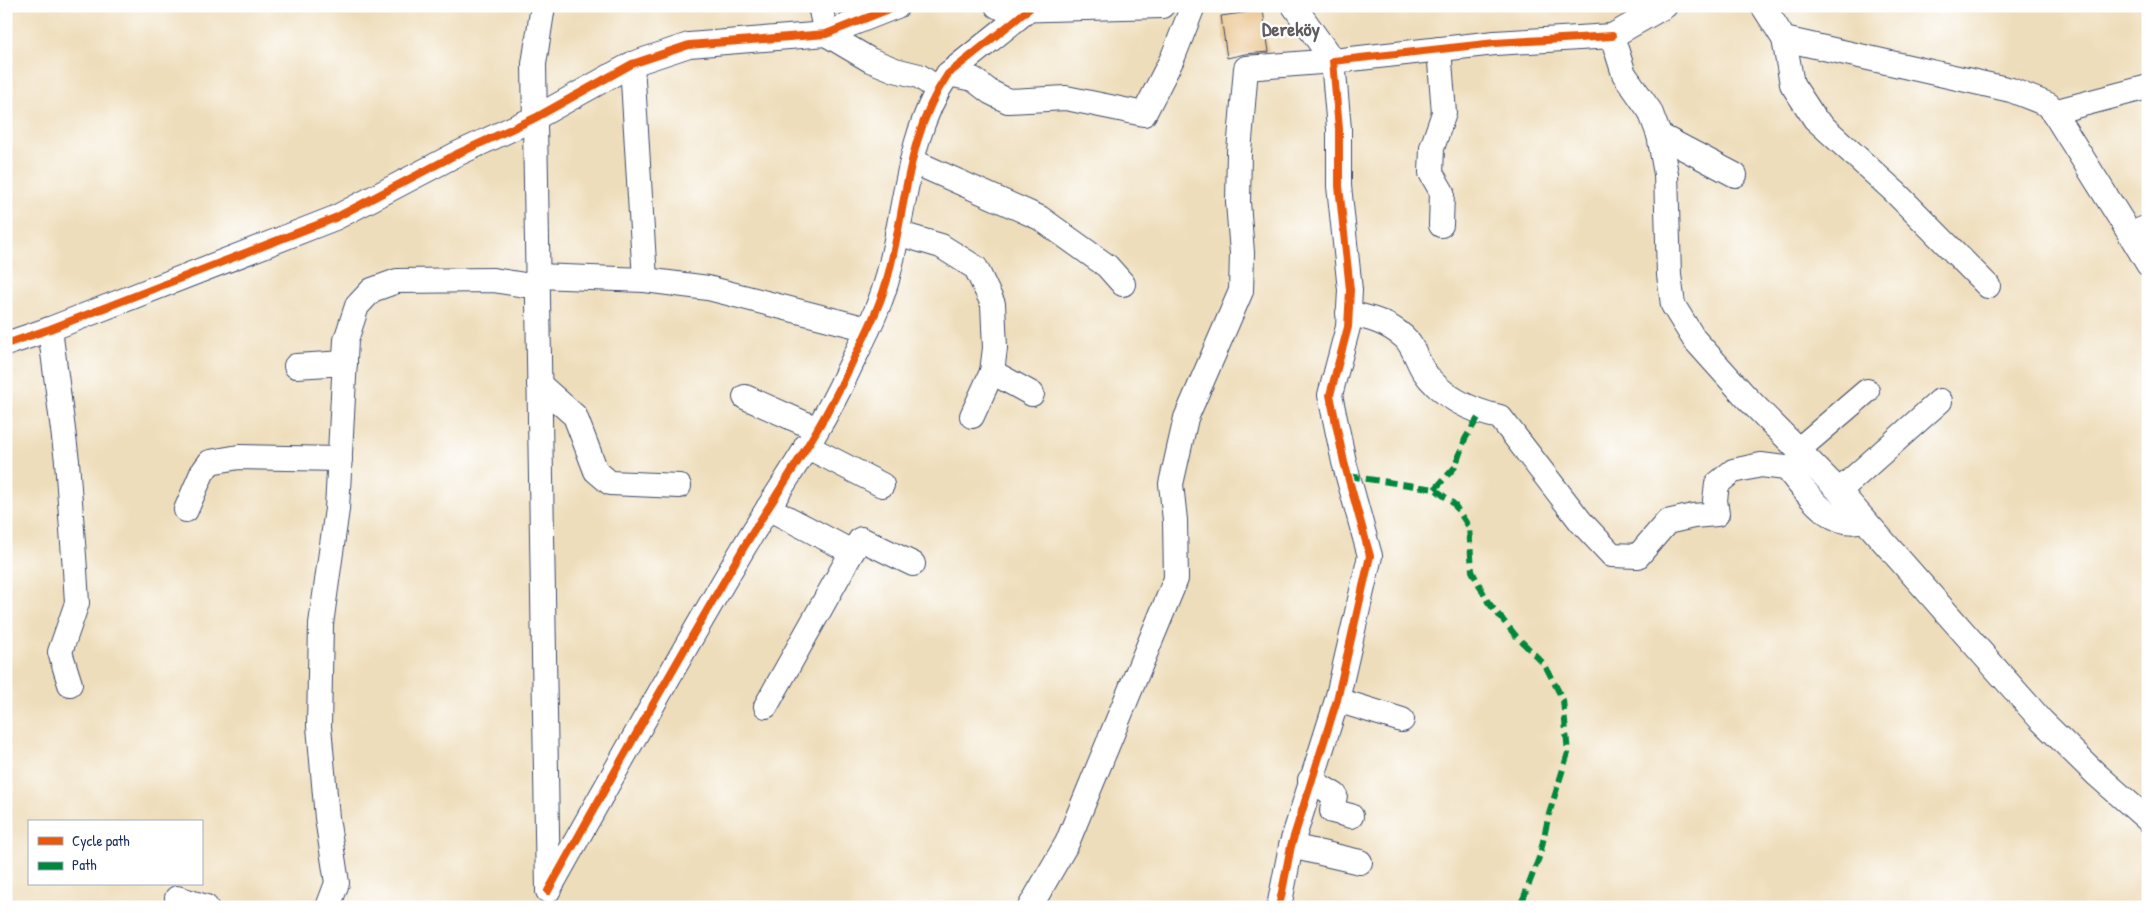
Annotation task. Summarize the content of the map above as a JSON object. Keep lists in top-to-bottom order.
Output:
{
  "districts": ["Dereköy"],
  "legend": ["Cycle path", "Path"]
}
